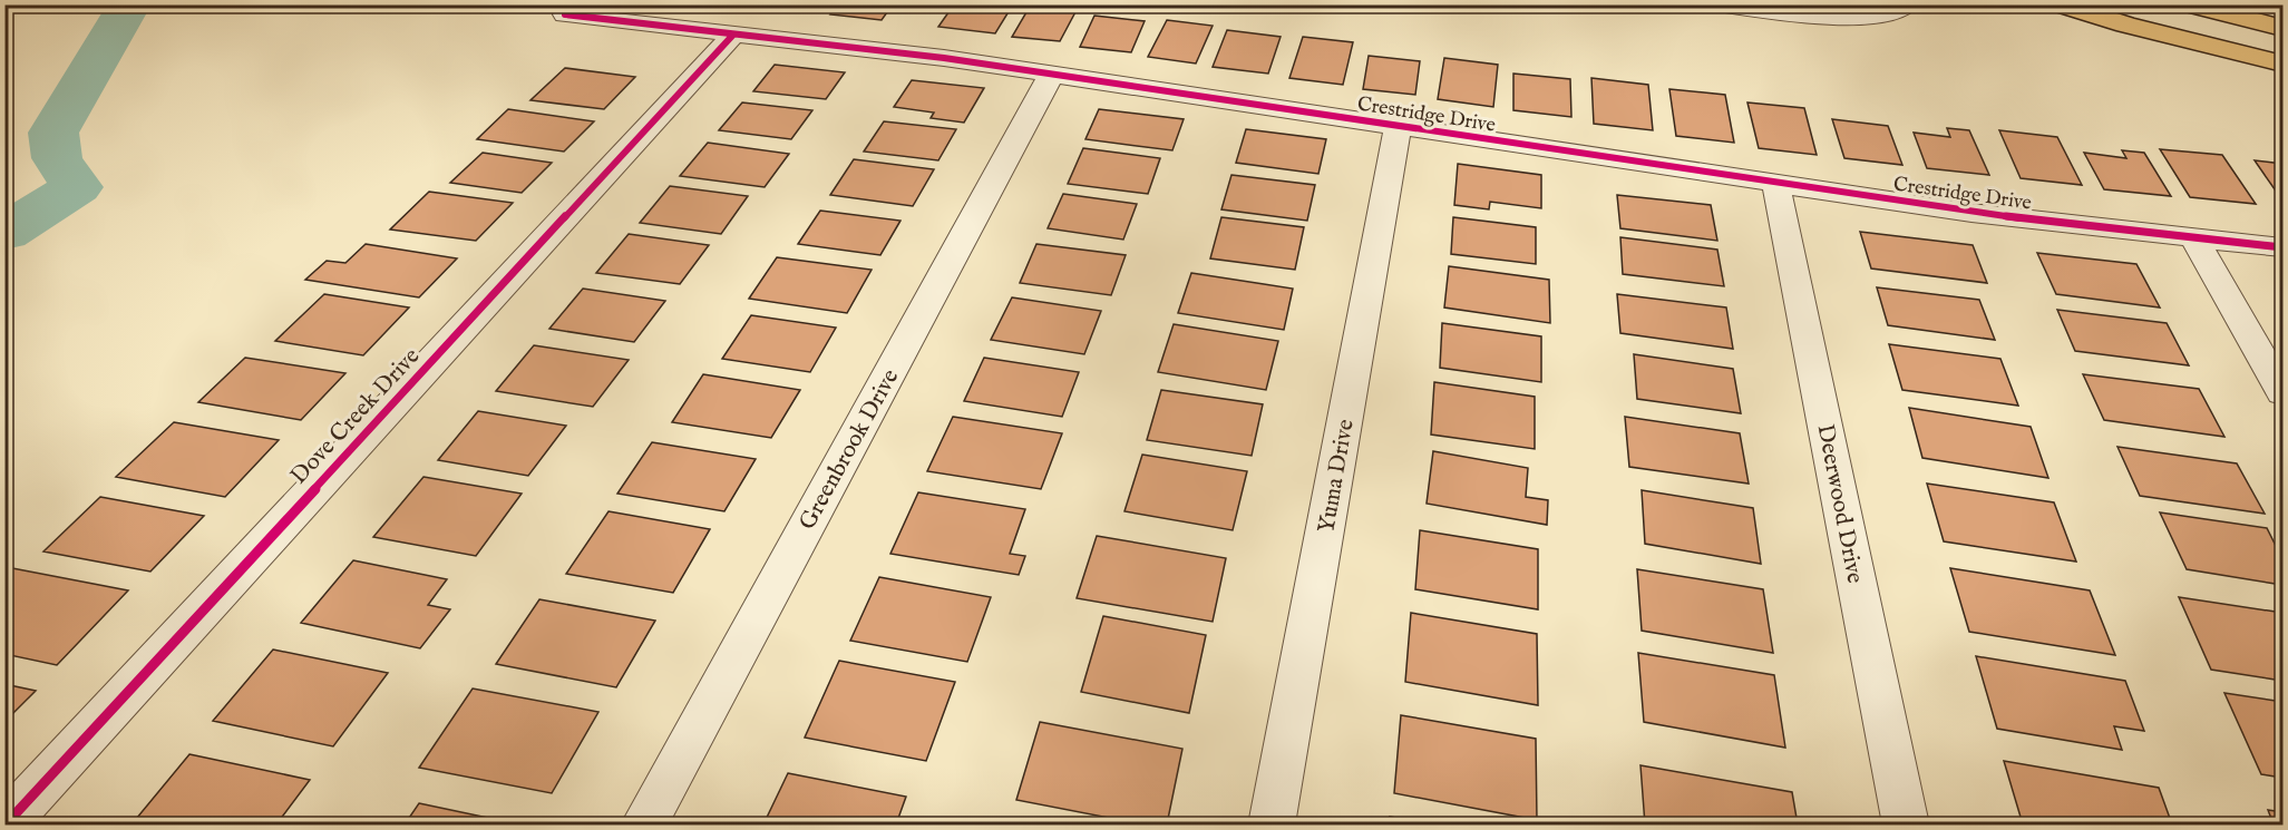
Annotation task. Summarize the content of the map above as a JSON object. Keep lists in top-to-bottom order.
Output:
{
  "streets": {
    "street": [
      "Crestridge Drive",
      "Dove Creek Drive",
      "Greenbrook Drive",
      "Yuma Drive",
      "Deerwood Drive"
    ]
  },
  "crossings": [
    ["Crestridge Drive", "Dove Creek Drive"],
    ["Crestridge Drive", "Greenbrook Drive"],
    ["Crestridge Drive", "Yuma Drive"],
    ["Crestridge Drive", "Deerwood Drive"]
  ]
}
